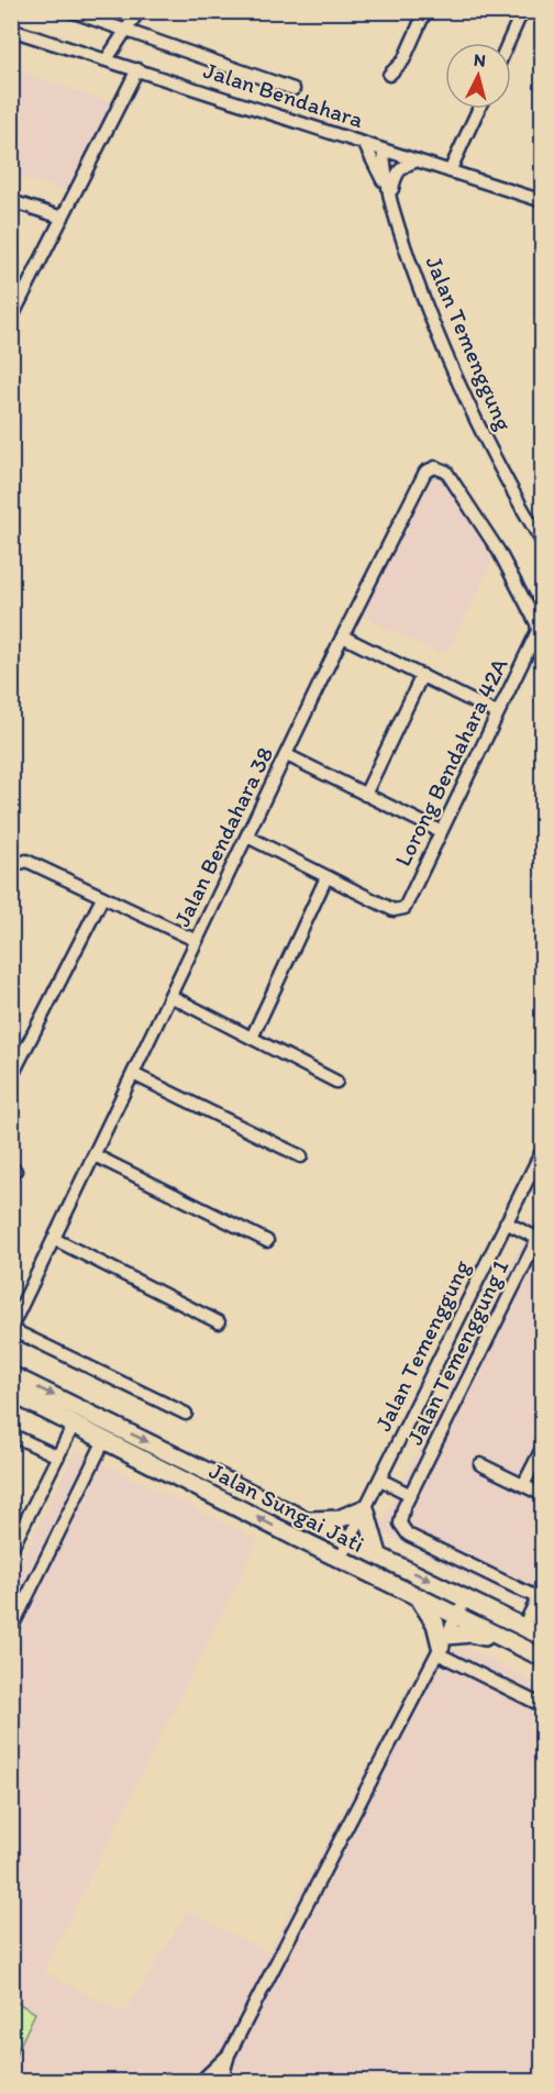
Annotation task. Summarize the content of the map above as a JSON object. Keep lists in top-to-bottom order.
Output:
{
  "streets": {
    "main road": ["Jalan Sungai Jati"],
    "street": [
      "Jalan Bendahara",
      "Jalan Temenggung",
      "Lorong Bendahara 42A",
      "Jalan Bendahara 38",
      "Jalan Temenggung 1"
    ]
  },
  "crossings": [
    ["Jalan Bendahara", "Jalan Temenggung"],
    ["Jalan Temenggung", "Jalan Sungai Jati"],
    ["Lorong Bendahara 42A", "Jalan Bendahara 38"]
  ],
  "north": "top"
}
